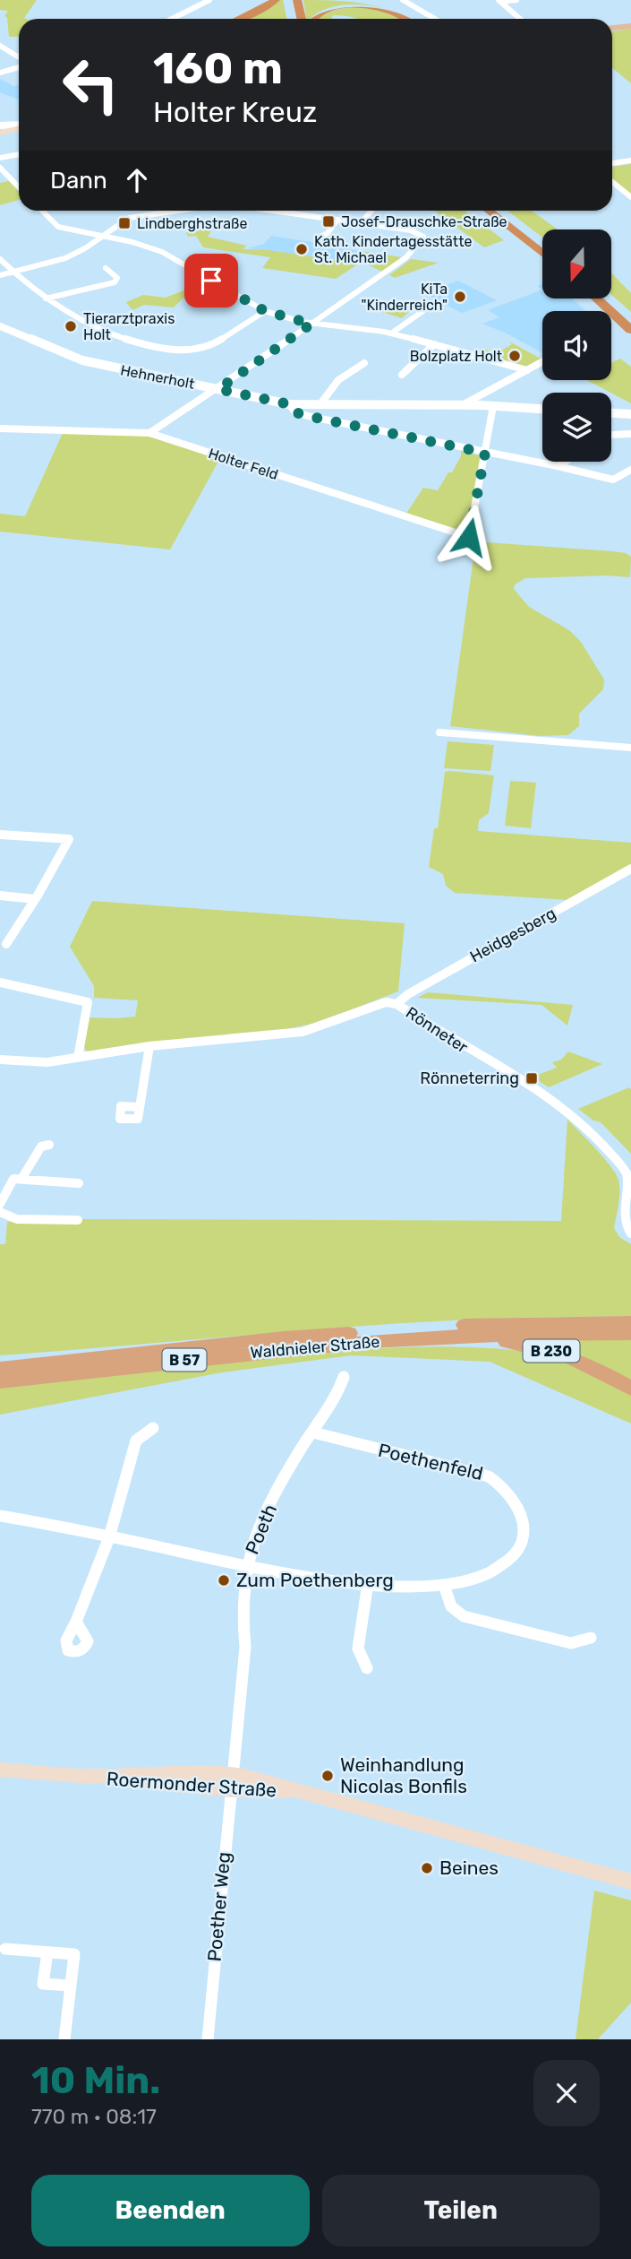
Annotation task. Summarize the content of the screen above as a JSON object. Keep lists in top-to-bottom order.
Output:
{
  "streets": {
    "highway": ["Waldnieler Straße", "B 230", "B 57"],
    "main road": ["Roermonder Straße"],
    "street": [
      "Hehnerholt",
      "Holter Feld",
      "Heidgesberg",
      "Rönneter",
      "Poethenfeld",
      "Poeth",
      "Poether Weg"
    ]
  },
  "crossings": [
    ["Heidgesberg", "Rönneter"],
    ["Waldnieler Straße", "B 230"],
    ["Poethenfeld", "Poeth"],
    ["Poeth", "Roermonder Straße"],
    ["Poeth", "Poether Weg"],
    ["Roermonder Straße", "Poether Weg"]
  ],
  "places": {
    "transit": ["Josef-Drauschke-Straße", "Lindberghstraße", "Rönneterring"],
    "other": [
      "Kath. Kindertagesstätte St. Michael",
      "KiTa \"Kinderreich\"",
      "Tierarztpraxis Holt",
      "Bolzplatz Holt",
      "Zum Poethenberg",
      "Weinhandlung Nicolas Bonfils",
      "Beines"
    ]
  },
  "north": "bottom",
  "page": {
    "turn": ["160 m", "Holter Kreuz"],
    "then": "Dann",
    "heading": ["10 Min.", "770 m · 08:17"],
    "buttons": ["Beenden", "Teilen"]
  }
}
